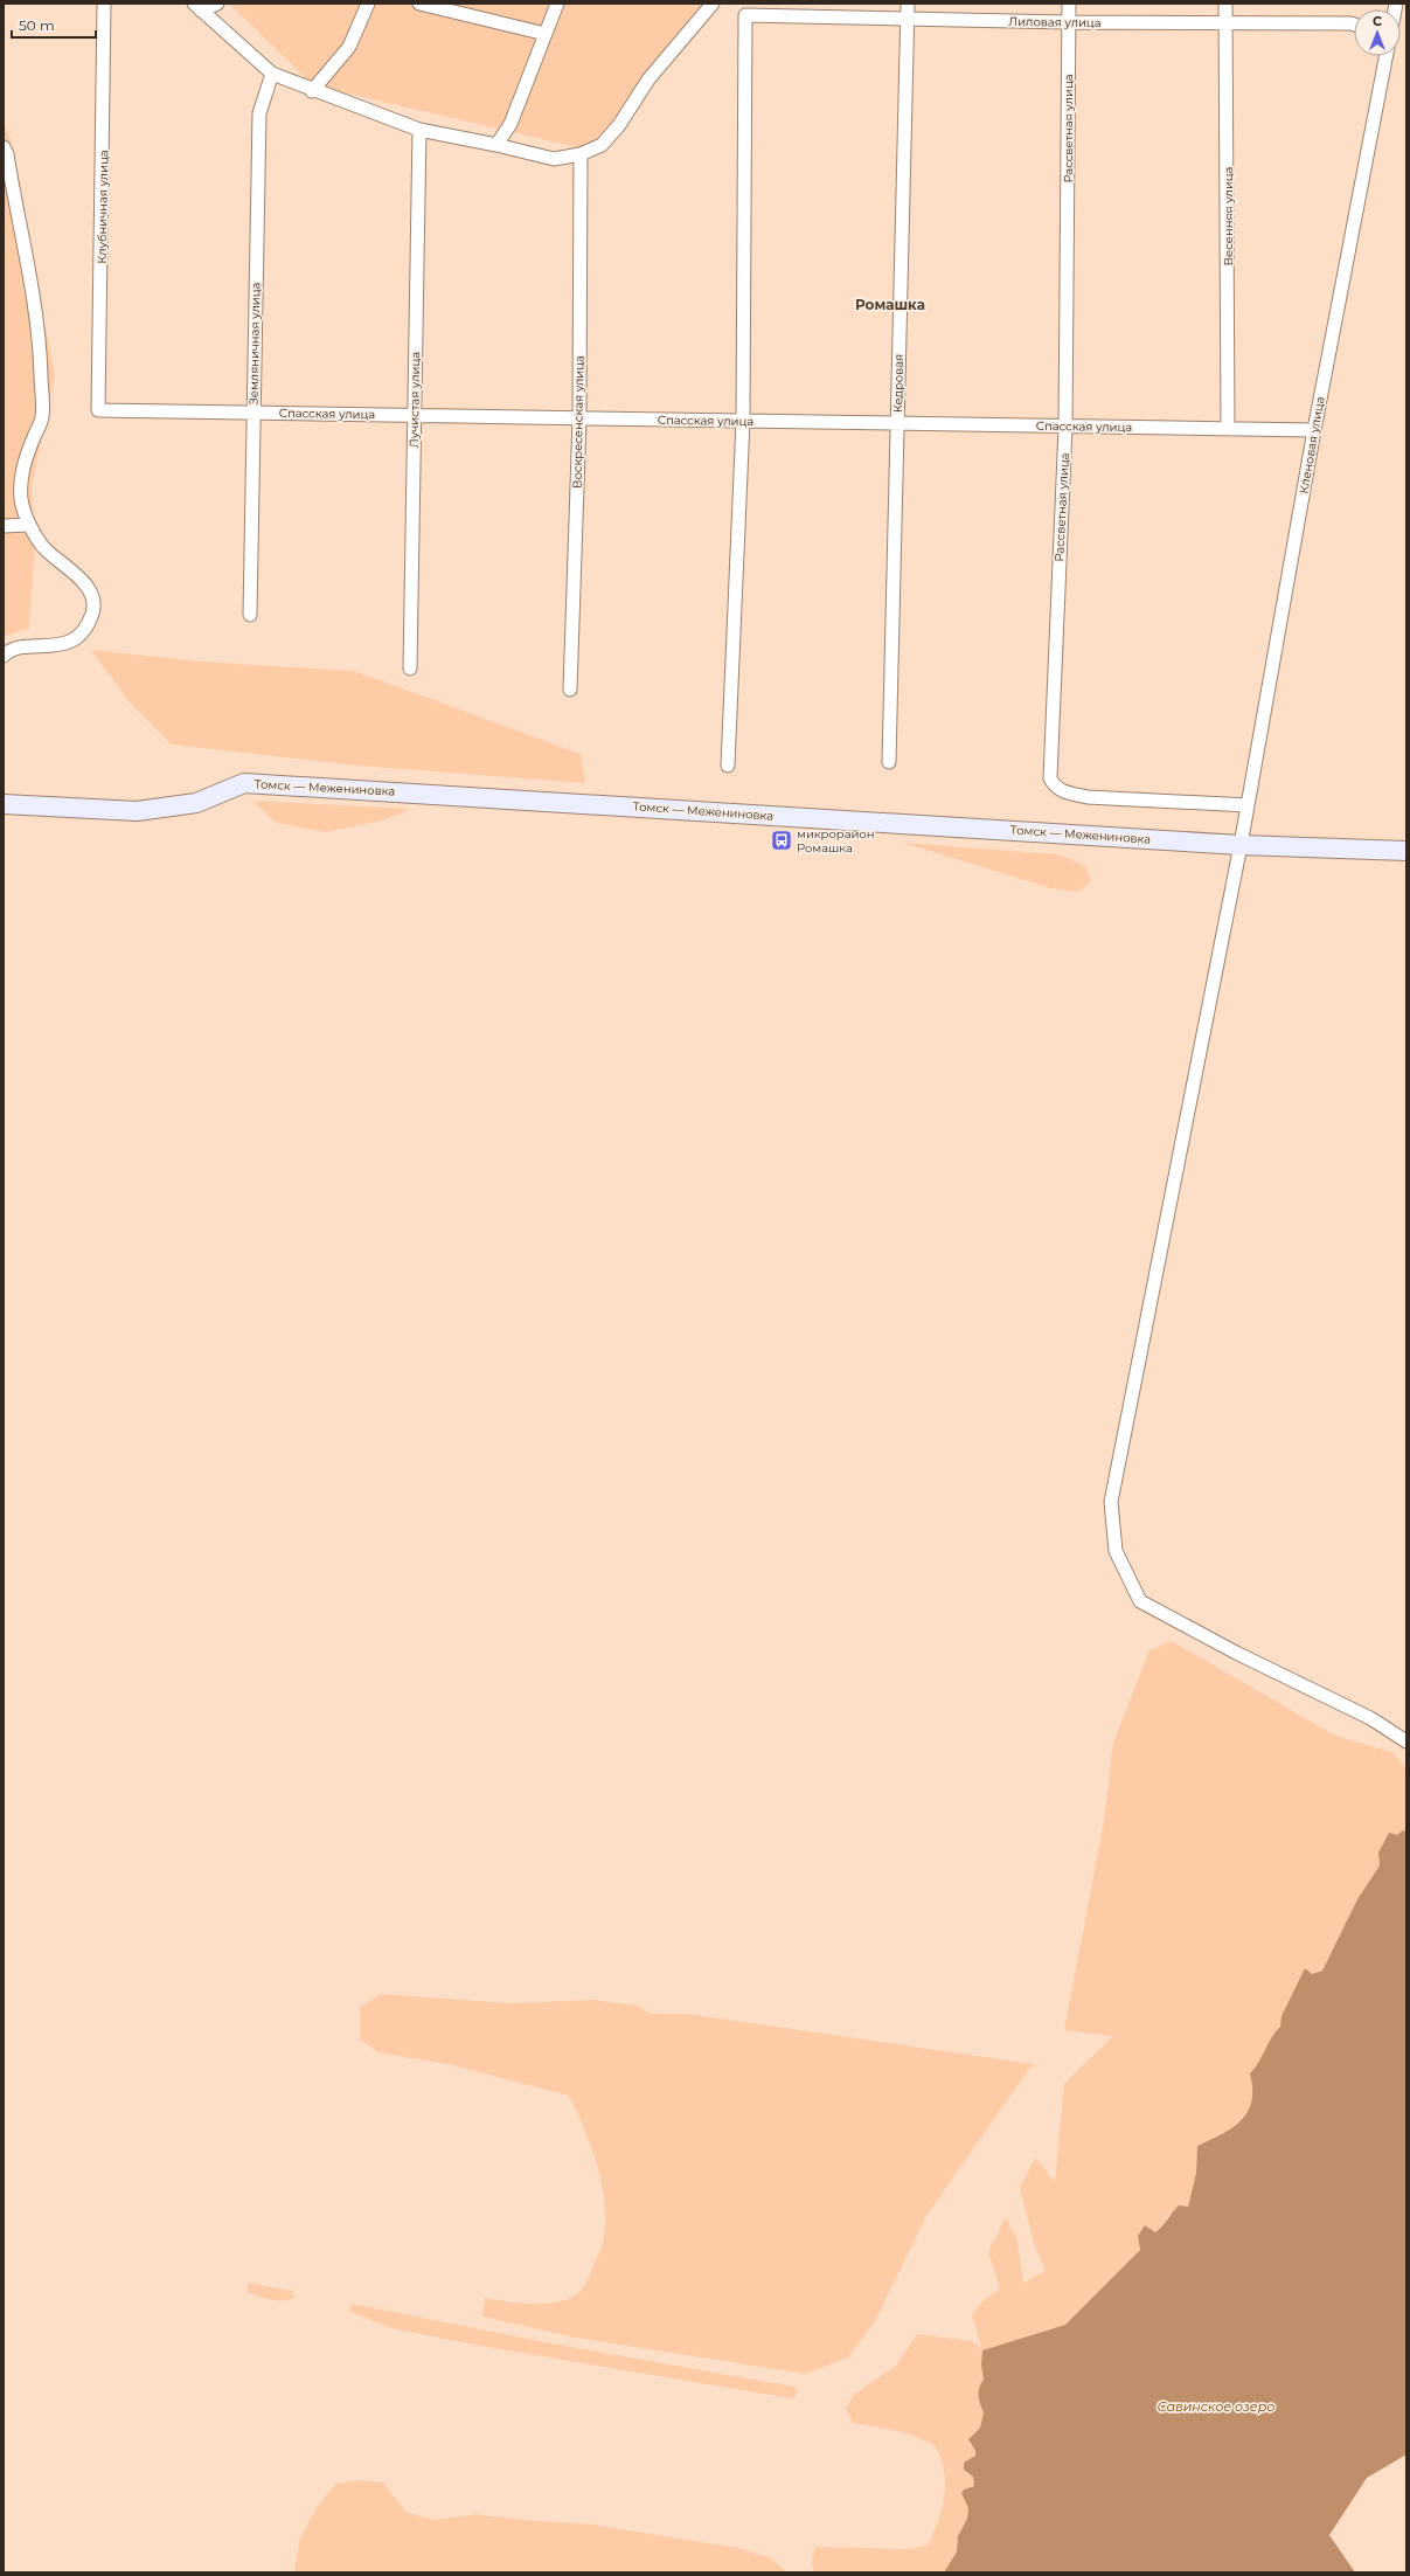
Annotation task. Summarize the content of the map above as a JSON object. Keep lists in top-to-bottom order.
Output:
{
  "streets": {
    "street": [
      "Лиловая улица",
      "Рассветная улица",
      "Клубничная улица",
      "Весенняя улица",
      "Земляничная улица",
      "Кедровая",
      "Лучистая улица",
      "Спасская улица",
      "Воскресенская улица",
      "Кленовая улица",
      "Томск — Межениновка"
    ]
  },
  "crossings": [
    ["Лиловая улица", "Рассветная улица"],
    ["Лиловая улица", "Весенняя улица"],
    ["Лиловая улица", "Кедровая"],
    ["Лиловая улица", "Спасская улица"],
    ["Рассветная улица", "Спасская улица"],
    ["Рассветная улица", "Кленовая улица"],
    ["Клубничная улица", "Спасская улица"],
    ["Весенняя улица", "Спасская улица"],
    ["Земляничная улица", "Спасская улица"],
    ["Кедровая", "Спасская улица"],
    ["Лучистая улица", "Спасская улица"],
    ["Спасская улица", "Воскресенская улица"],
    ["Спасская улица", "Кленовая улица"],
    ["Кленовая улица", "Томск — Межениновка"]
  ],
  "districts": ["Ромашка"],
  "water": ["Савинское озеро"],
  "places": {
    "bus stop": ["микрорайон Ромашка"]
  },
  "scale_bar": "50 m",
  "north": "top"
}
